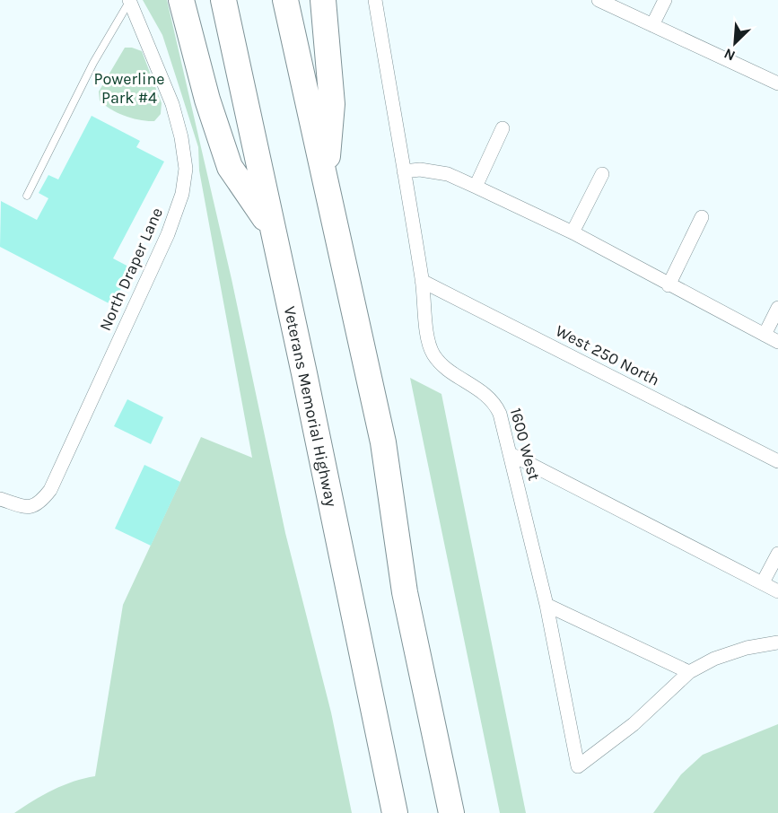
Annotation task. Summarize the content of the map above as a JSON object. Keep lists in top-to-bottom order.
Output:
{
  "streets": {
    "highway": ["Veterans Memorial Highway"],
    "street": ["North Draper Lane", "West 250 North", "1600 West"]
  },
  "crossings": [
    ["West 250 North", "1600 West"]
  ],
  "parks": ["Powerline Park #4"],
  "north": "bottom left"
}
